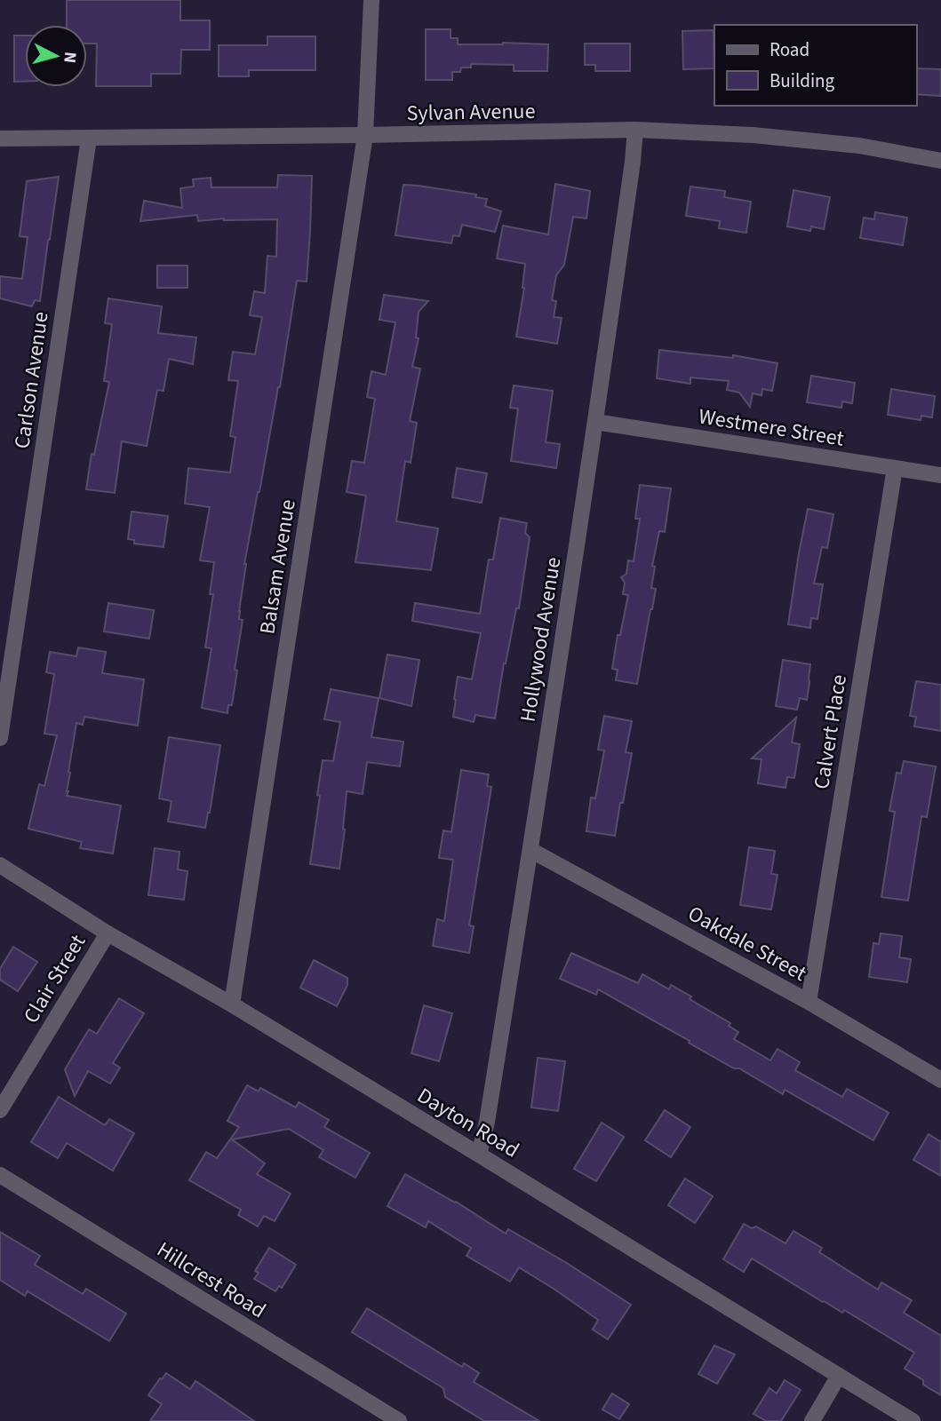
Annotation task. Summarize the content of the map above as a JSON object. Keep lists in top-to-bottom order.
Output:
{
  "streets": {
    "street": [
      "Sylvan Avenue",
      "Carlson Avenue",
      "Westmere Street",
      "Balsam Avenue",
      "Hollywood Avenue",
      "Calvert Place",
      "Oakdale Street",
      "Clair Street",
      "Dayton Road",
      "Hillcrest Road"
    ]
  },
  "crossings": [
    ["Sylvan Avenue", "Carlson Avenue"],
    ["Sylvan Avenue", "Balsam Avenue"],
    ["Sylvan Avenue", "Hollywood Avenue"],
    ["Westmere Street", "Hollywood Avenue"],
    ["Westmere Street", "Calvert Place"],
    ["Balsam Avenue", "Dayton Road"],
    ["Hollywood Avenue", "Oakdale Street"],
    ["Hollywood Avenue", "Dayton Road"],
    ["Calvert Place", "Oakdale Street"],
    ["Clair Street", "Dayton Road"]
  ],
  "legend": ["Road", "Building"],
  "north": "right"
}
